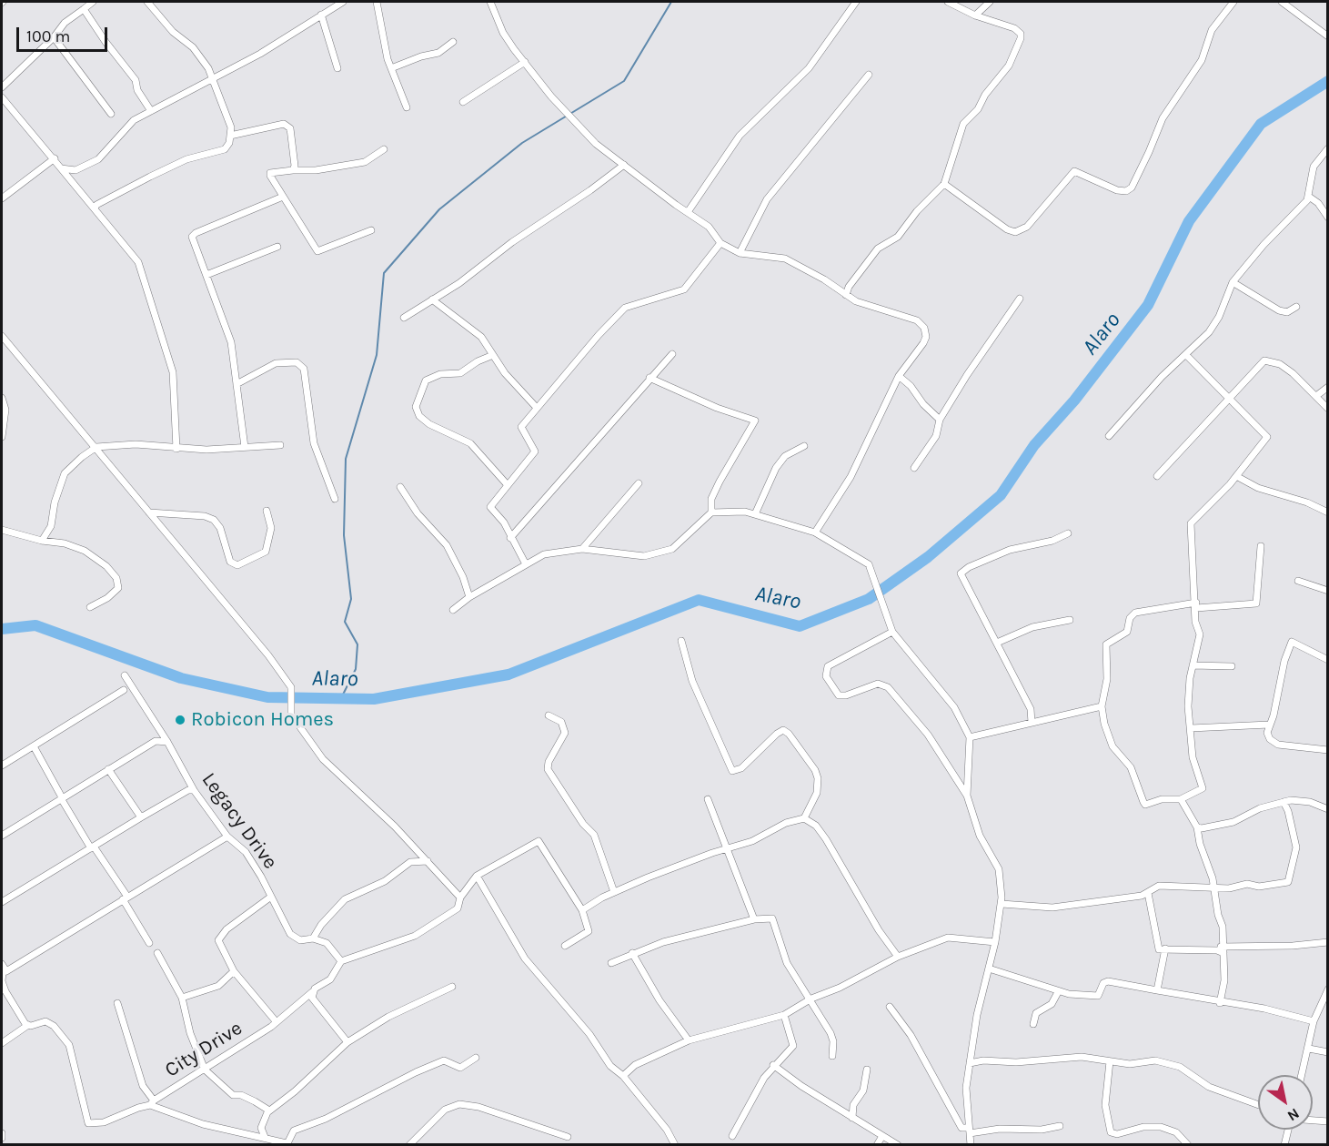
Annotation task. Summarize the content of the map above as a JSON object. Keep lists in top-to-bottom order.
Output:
{
  "streets": {
    "street": ["Legacy Drive", "City Drive"]
  },
  "crossings": [
    ["Legacy Drive", "City Drive"]
  ],
  "water": ["Alaro"],
  "places": ["Robicon Homes"],
  "scale_bar": "100 m",
  "north": "bottom right"
}
